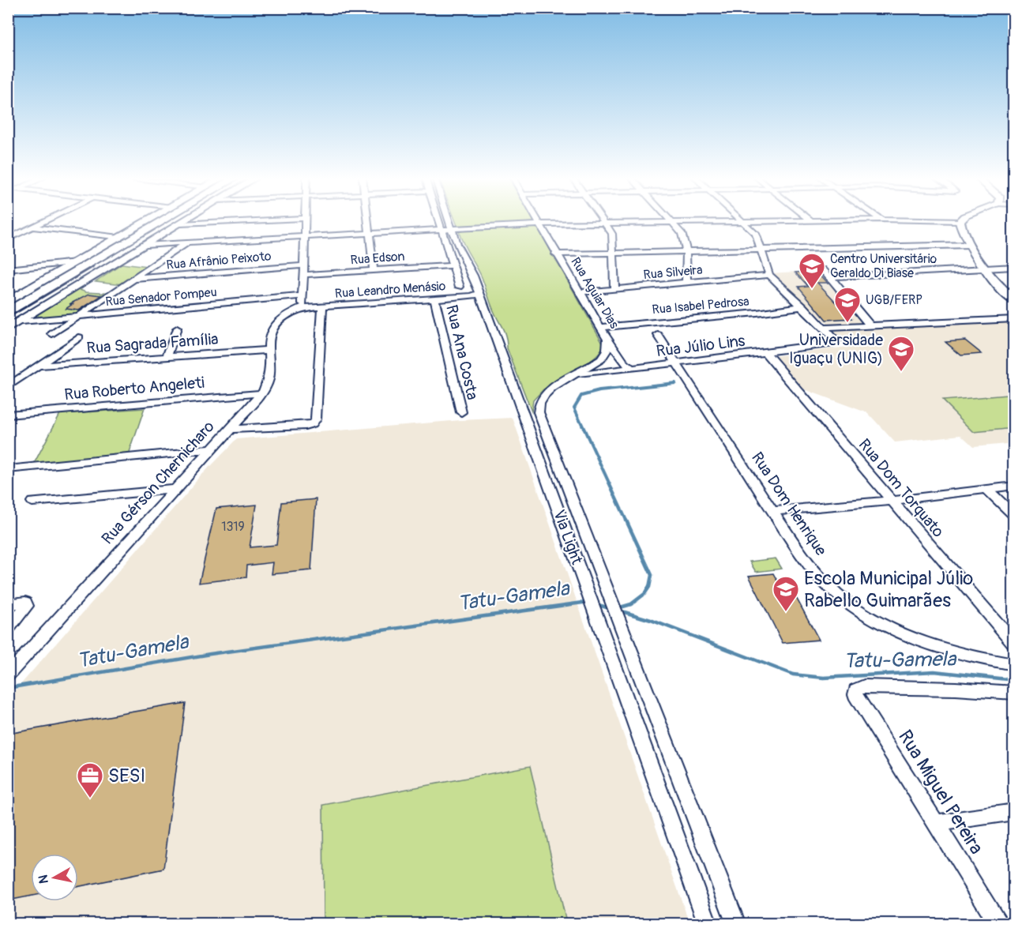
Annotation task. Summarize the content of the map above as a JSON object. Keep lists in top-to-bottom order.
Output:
{
  "streets": {
    "street": [
      "Rua Edson",
      "Rua Afrânio Peixoto",
      "Rua Silveira",
      "Rua Leandro Menásio",
      "Rua Aguiar Dias",
      "Rua Senador Pompeu",
      "Rua Isabel Pedrosa",
      "Rua Sagrada Família",
      "Rua Júlio Lins",
      "Rua Ana Costa",
      "Rua Roberto Angeleti",
      "Rua Gérson Chernicharo",
      "Rua Dom Torquato",
      "Rua Dom Henrique",
      "Via Light",
      "Rua Miguel Pereira"
    ]
  },
  "crossings": [
    ["Rua Silveira", "Rua Aguiar Dias"],
    ["Rua Leandro Menásio", "Rua Senador Pompeu"],
    ["Rua Leandro Menásio", "Rua Ana Costa"],
    ["Rua Leandro Menásio", "Rua Gérson Chernicharo"],
    ["Rua Leandro Menásio", "Via Light"],
    ["Rua Aguiar Dias", "Rua Isabel Pedrosa"],
    ["Rua Aguiar Dias", "Rua Júlio Lins"],
    ["Rua Aguiar Dias", "Via Light"],
    ["Rua Senador Pompeu", "Rua Gérson Chernicharo"],
    ["Rua Sagrada Família", "Rua Gérson Chernicharo"],
    ["Rua Júlio Lins", "Rua Dom Torquato"],
    ["Rua Júlio Lins", "Rua Dom Henrique"],
    ["Rua Júlio Lins", "Via Light"],
    ["Rua Roberto Angeleti", "Rua Gérson Chernicharo"]
  ],
  "water": ["Tatu-Gamela"],
  "places": {
    "school or university": [
      "Centro Universitário Geraldo Di Biase",
      "UGB/FERP",
      "Universidade Iguaçu (UNIG)",
      "Escola Municipal Júlio Rabello Guimarães"
    ],
    "office": ["SESI"]
  },
  "house_numbers": ["1319"],
  "north": "left"
}
